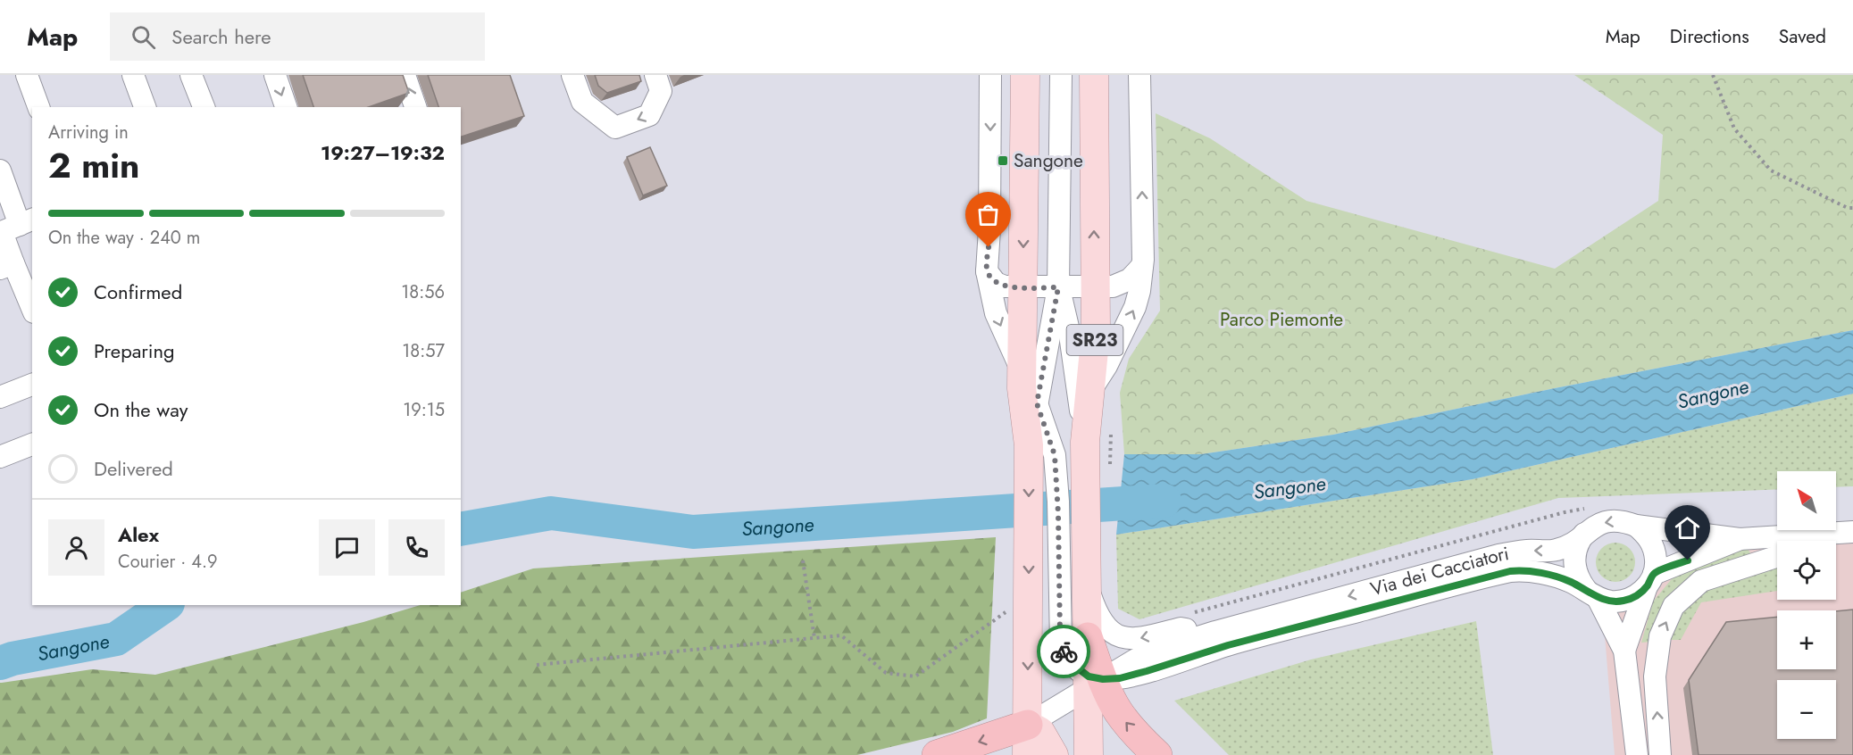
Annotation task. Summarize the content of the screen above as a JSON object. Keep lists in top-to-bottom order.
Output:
{
  "streets": {
    "main road": ["SR23"],
    "street": ["Via dei Cacciatori"]
  },
  "water": ["Sangone"],
  "parks": ["Parco Piemonte"],
  "places": {
    "transit": ["Sangone"]
  },
  "north": "top left",
  "page": {
    "header": "Map",
    "search": "Search here",
    "nav": ["Map", "Directions", "Saved"],
    "heading": ["2 min", "Arriving in", "19:27–19:32"],
    "panel": ["Alex", "Courier · 4.9"],
    "bar": "On the way · 240 m",
    "list": [
      ["Confirmed", "18:56"],
      ["Preparing", "18:57"],
      ["On the way", "19:15"],
      "Delivered"
    ],
    "map_buttons": ["+", "−"]
  }
}
